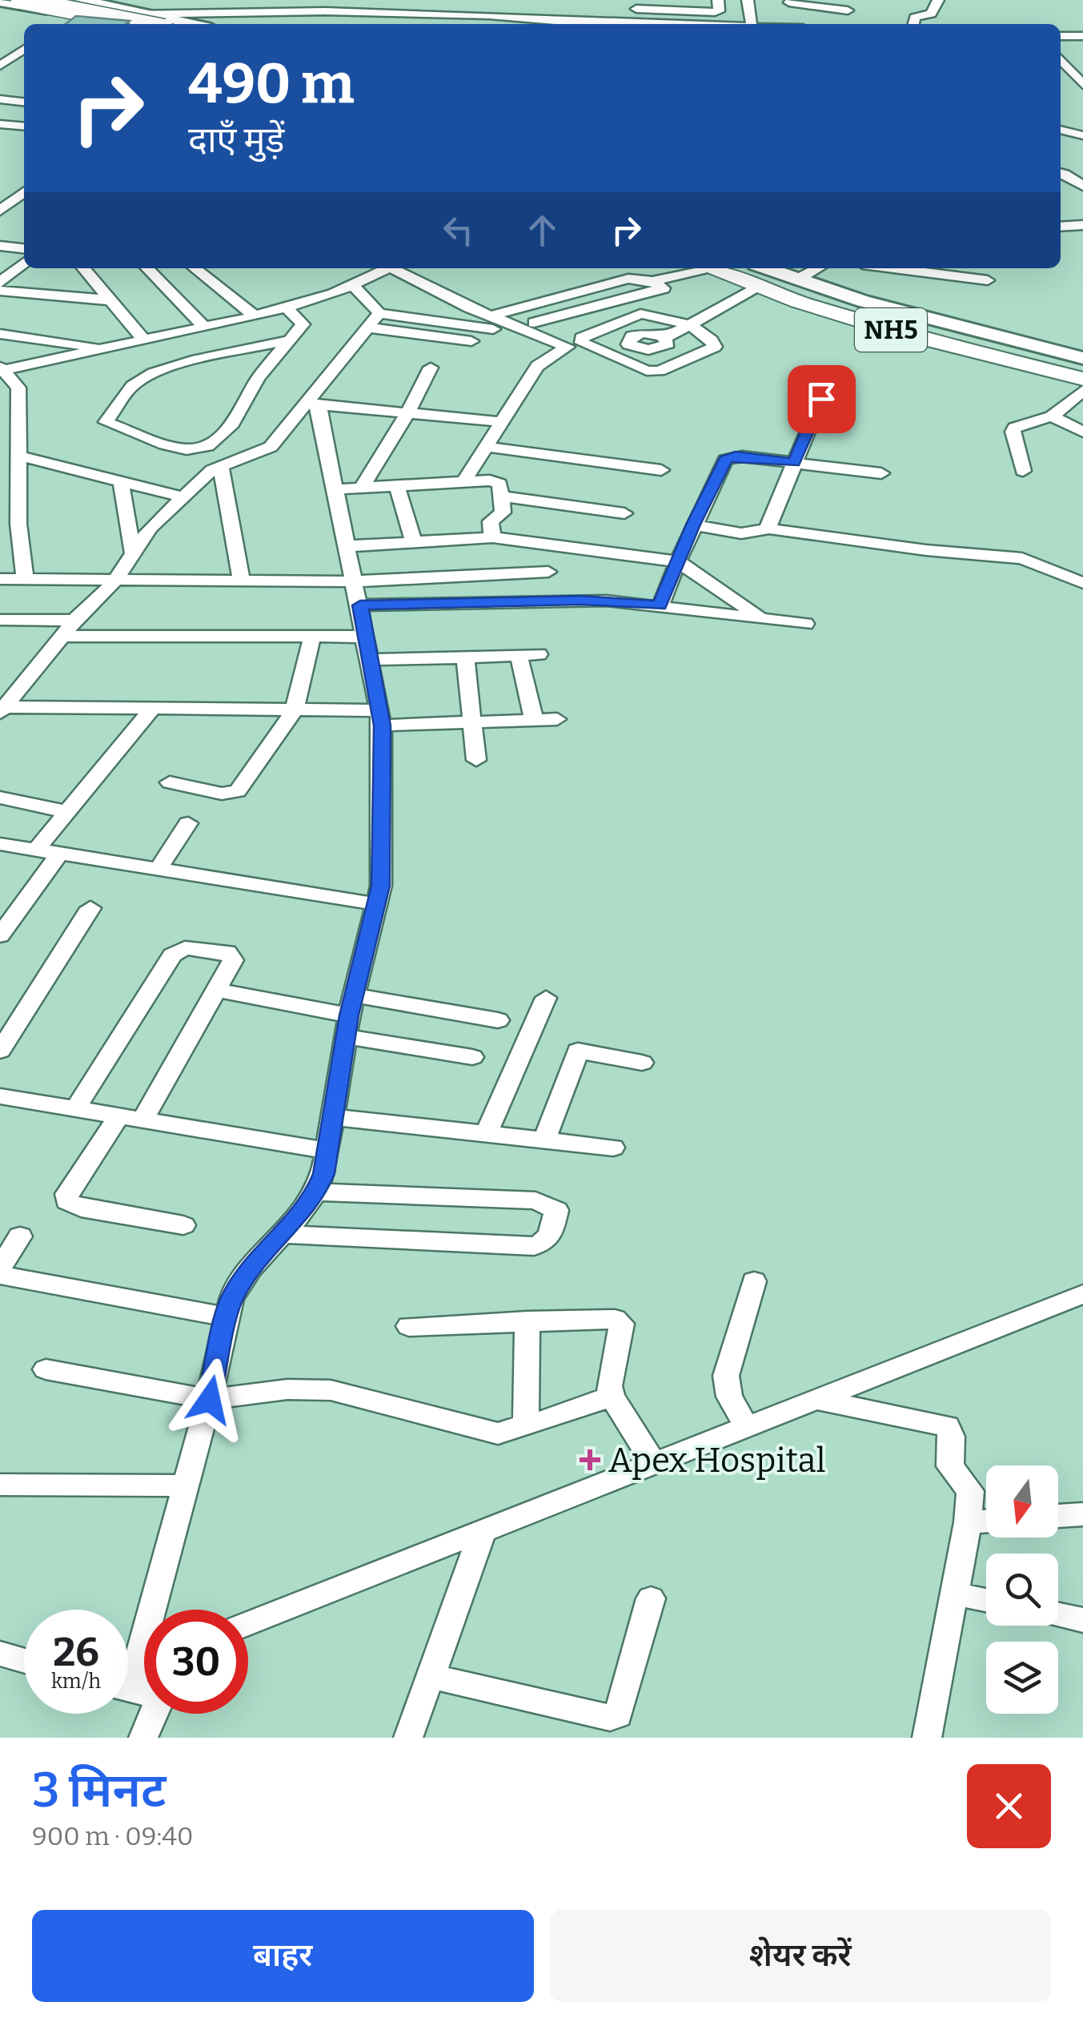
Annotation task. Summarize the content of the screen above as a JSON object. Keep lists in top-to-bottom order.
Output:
{
  "streets": {
    "highway": ["NH5"]
  },
  "places": {
    "health": ["Apex Hospital"]
  },
  "north": "bottom",
  "page": {
    "turn": ["490 m", "दाएँ मुड़ें"],
    "speed": "26 km/h",
    "limit": "30",
    "heading": ["3 मिनट", "900 m · 09:40"],
    "buttons": ["बाहर", "शेयर करें"]
  }
}
